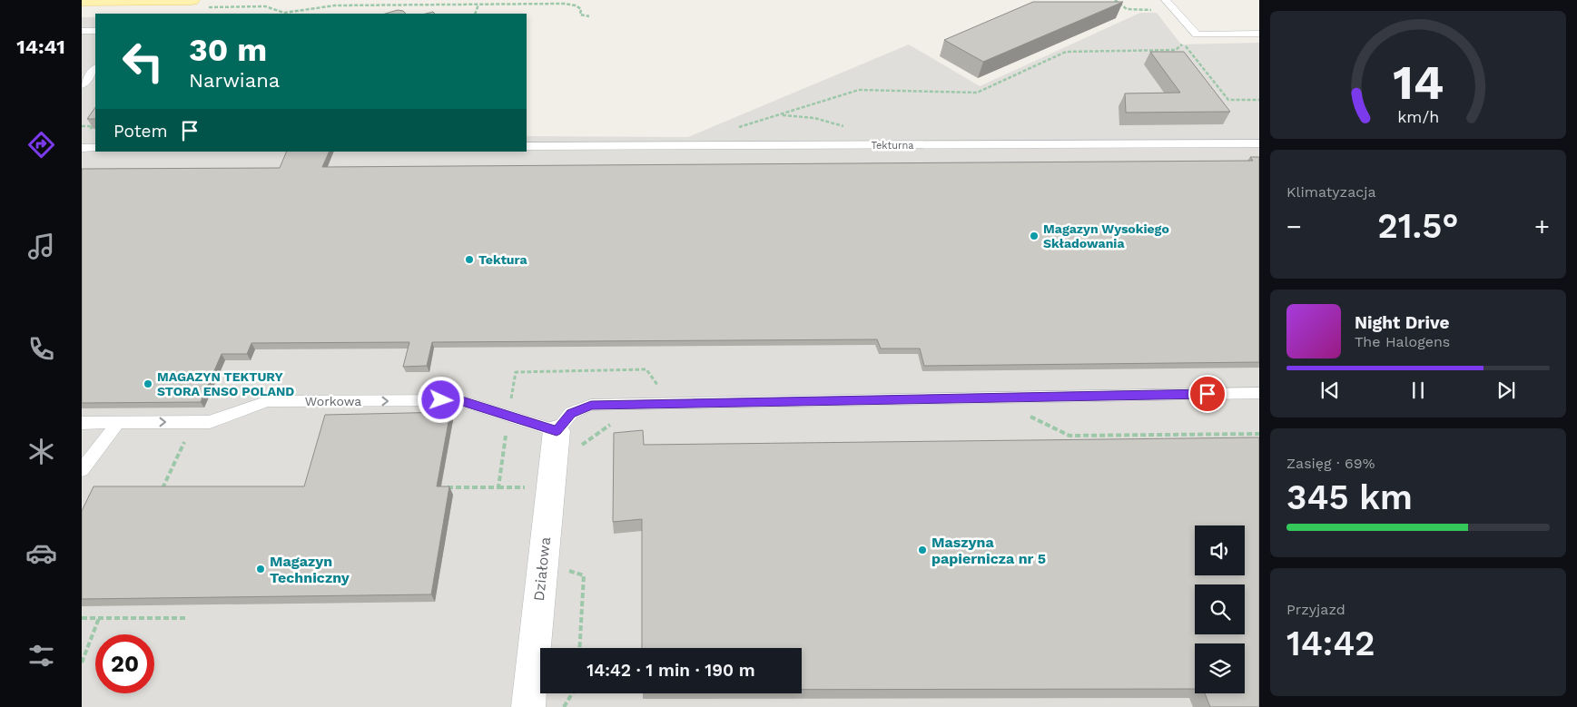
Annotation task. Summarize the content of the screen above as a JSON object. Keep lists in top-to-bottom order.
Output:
{
  "streets": {
    "street": ["Działowa"],
    "lane": ["Tekturna", "Workowa"]
  },
  "crossings": [
    ["Workowa", "Działowa"]
  ],
  "one_way": ["Workowa"],
  "places": [
    "Magazyn Wysokiego Składowania",
    "Tektura",
    "MAGAZYN TEKTURY STORA ENSO POLAND",
    "Maszyna papiernicza nr 5",
    "Magazyn Techniczny"
  ],
  "page": {
    "tabs": "14:41",
    "turn": ["30 m", "Narwiana"],
    "then": "Potem",
    "tile": [
      "Klimatyzacja",
      ["Zasięg · 69%", "345 km"],
      ["Przyjazd", "14:42"]
    ],
    "heat": ["−", "21.5°", "+"],
    "song": ["Night Drive", "The Halogens"],
    "limit": "20",
    "trip": "14:42 · 1 min · 190 m",
    "gauge": ["14", "km/h"]
  }
}
